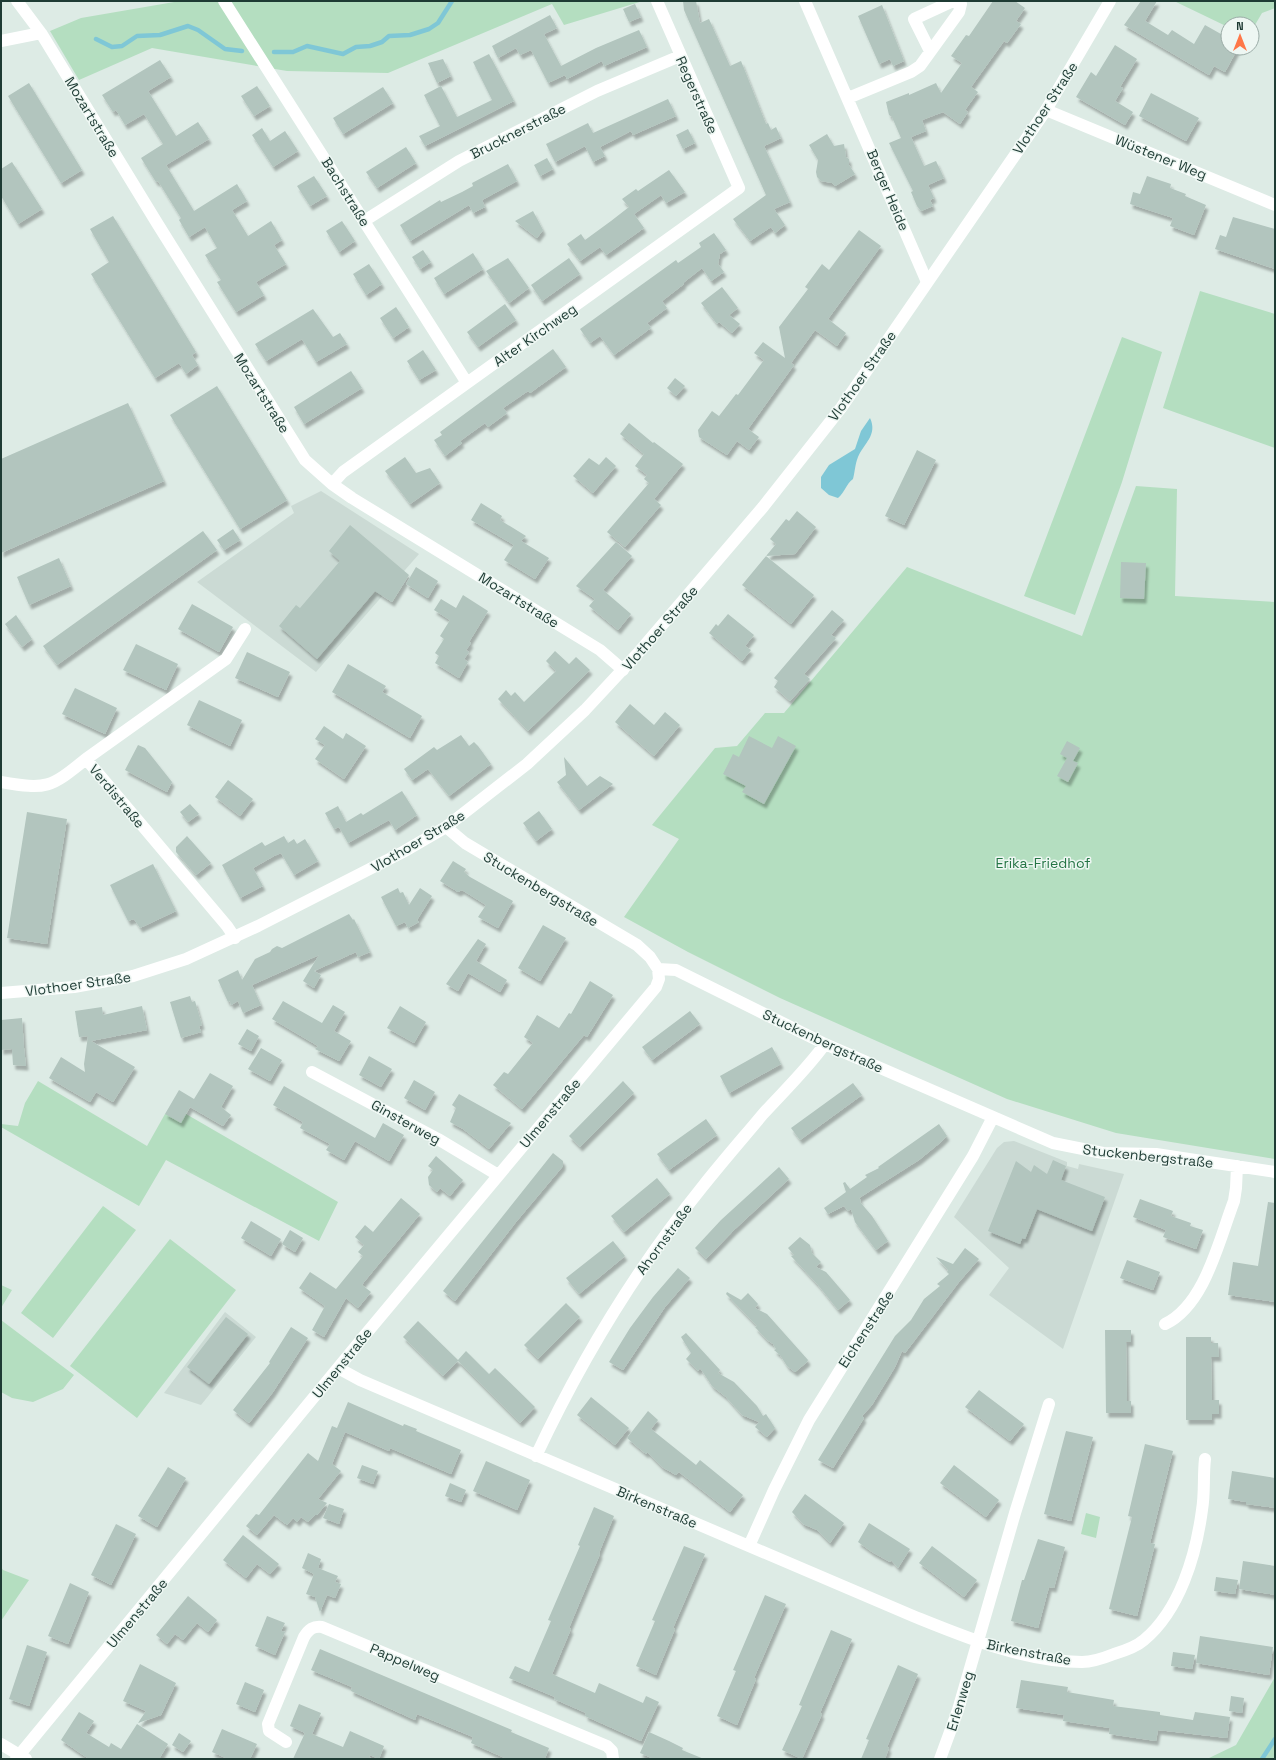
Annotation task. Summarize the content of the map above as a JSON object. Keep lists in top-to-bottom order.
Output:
{
  "streets": {
    "street": [
      "Regerstraße",
      "Vlothoer Straße",
      "Mozartstraße",
      "Brucknerstraße",
      "Wüstener Weg",
      "Berger Heide",
      "Bachstraße",
      "Alter Kirchweg",
      "Verdistraße",
      "Stuckenbergstraße",
      "Ulmenstraße",
      "Ginsterweg",
      "Ahornstraße",
      "Eichenstraße",
      "Birkenstraße",
      "Pappelweg",
      "Erlenweg"
    ]
  },
  "crossings": [
    ["Regerstraße", "Brucknerstraße"],
    ["Regerstraße", "Alter Kirchweg"],
    ["Vlothoer Straße", "Mozartstraße"],
    ["Vlothoer Straße", "Wüstener Weg"],
    ["Vlothoer Straße", "Berger Heide"],
    ["Vlothoer Straße", "Verdistraße"],
    ["Vlothoer Straße", "Stuckenbergstraße"],
    ["Mozartstraße", "Alter Kirchweg"],
    ["Brucknerstraße", "Bachstraße"],
    ["Bachstraße", "Alter Kirchweg"],
    ["Stuckenbergstraße", "Ulmenstraße"],
    ["Stuckenbergstraße", "Ahornstraße"],
    ["Stuckenbergstraße", "Eichenstraße"],
    ["Ulmenstraße", "Ginsterweg"],
    ["Ulmenstraße", "Birkenstraße"],
    ["Ahornstraße", "Birkenstraße"],
    ["Eichenstraße", "Birkenstraße"],
    ["Birkenstraße", "Erlenweg"]
  ],
  "parks": ["Erika-Friedhof"],
  "north": "top"
}
